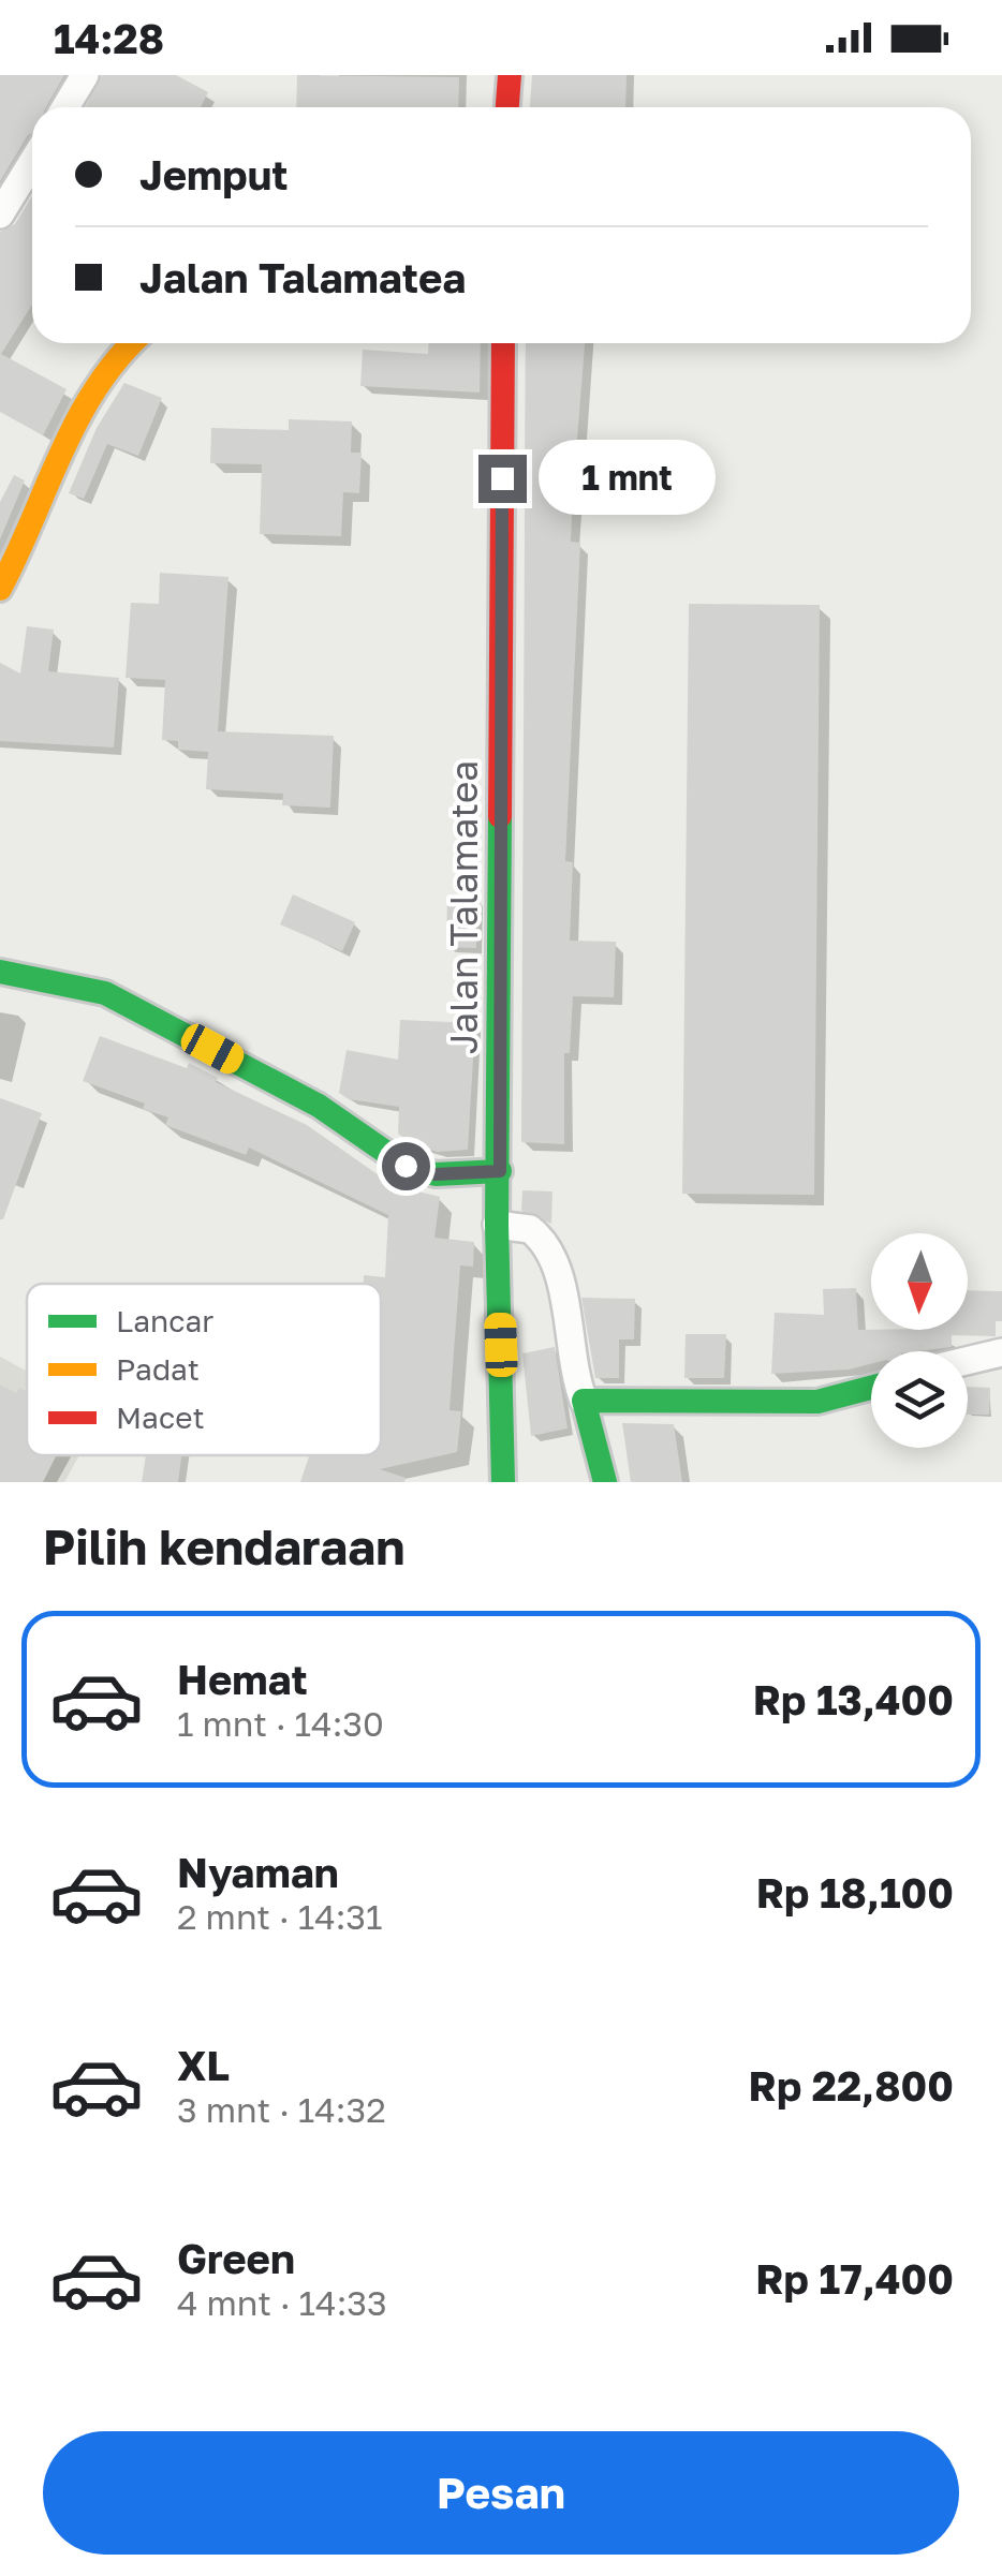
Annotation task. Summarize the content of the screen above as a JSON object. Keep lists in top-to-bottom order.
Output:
{
  "streets": {
    "street": ["Jalan Talamatea"]
  },
  "legend": ["Lancar", "Padat", "Macet"],
  "north": "bottom",
  "page": {
    "status": "14:28",
    "banner": ["Jemput", "Jalan Talamatea"],
    "bubble": "1 mnt",
    "heading": "Pilih kendaraan",
    "list": [
      {
        "name": "Hemat",
        "note": "1 mnt · 14:30",
        "value": "Rp 13,400"
      },
      {
        "name": "Nyaman",
        "note": "2 mnt · 14:31",
        "value": "Rp 18,100"
      },
      {
        "name": "XL",
        "note": "3 mnt · 14:32",
        "value": "Rp 22,800"
      },
      {
        "name": "Green",
        "note": "4 mnt · 14:33",
        "value": "Rp 17,400"
      }
    ],
    "buttons": "Pesan"
  }
}
